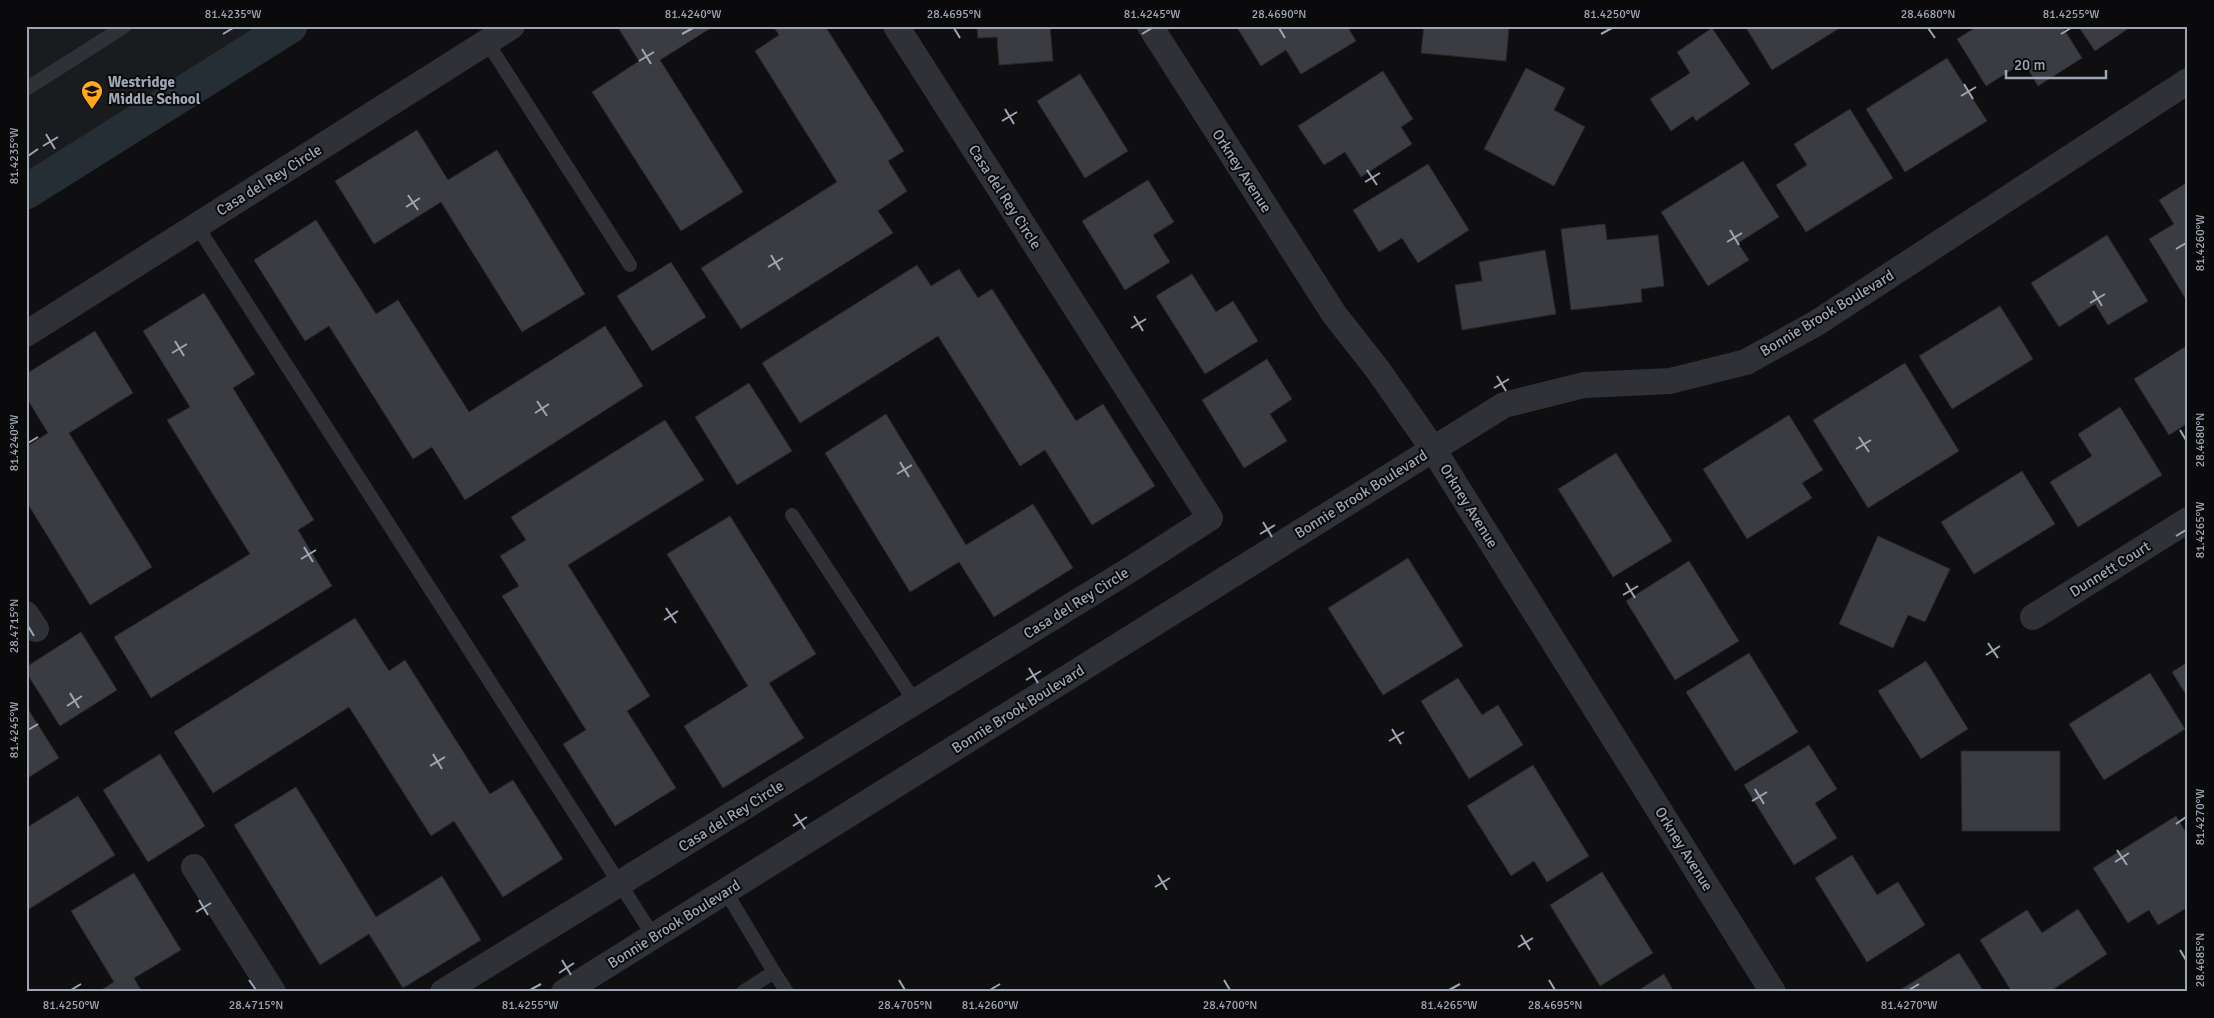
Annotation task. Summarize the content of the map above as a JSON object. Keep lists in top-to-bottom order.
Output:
{
  "streets": {
    "street": [
      "Orkney Avenue",
      "Casa del Rey Circle",
      "Bonnie Brook Boulevard",
      "Dunnett Court"
    ]
  },
  "crossings": [
    ["Orkney Avenue", "Bonnie Brook Boulevard"]
  ],
  "places": {
    "school or university": ["Westridge Middle School"]
  },
  "scale_bar": "20 m",
  "coordinates": [
    "81.4235°W",
    "81.4240°W",
    "28.4695°N",
    "81.4245°W",
    "28.4690°N",
    "81.4250°W",
    "28.4680°N",
    "81.4255°W",
    "81.4260°W",
    "81.4265°W",
    "28.4715°N",
    "81.4270°W",
    "28.4685°N",
    "28.4705°N",
    "28.4700°N"
  ]
}
